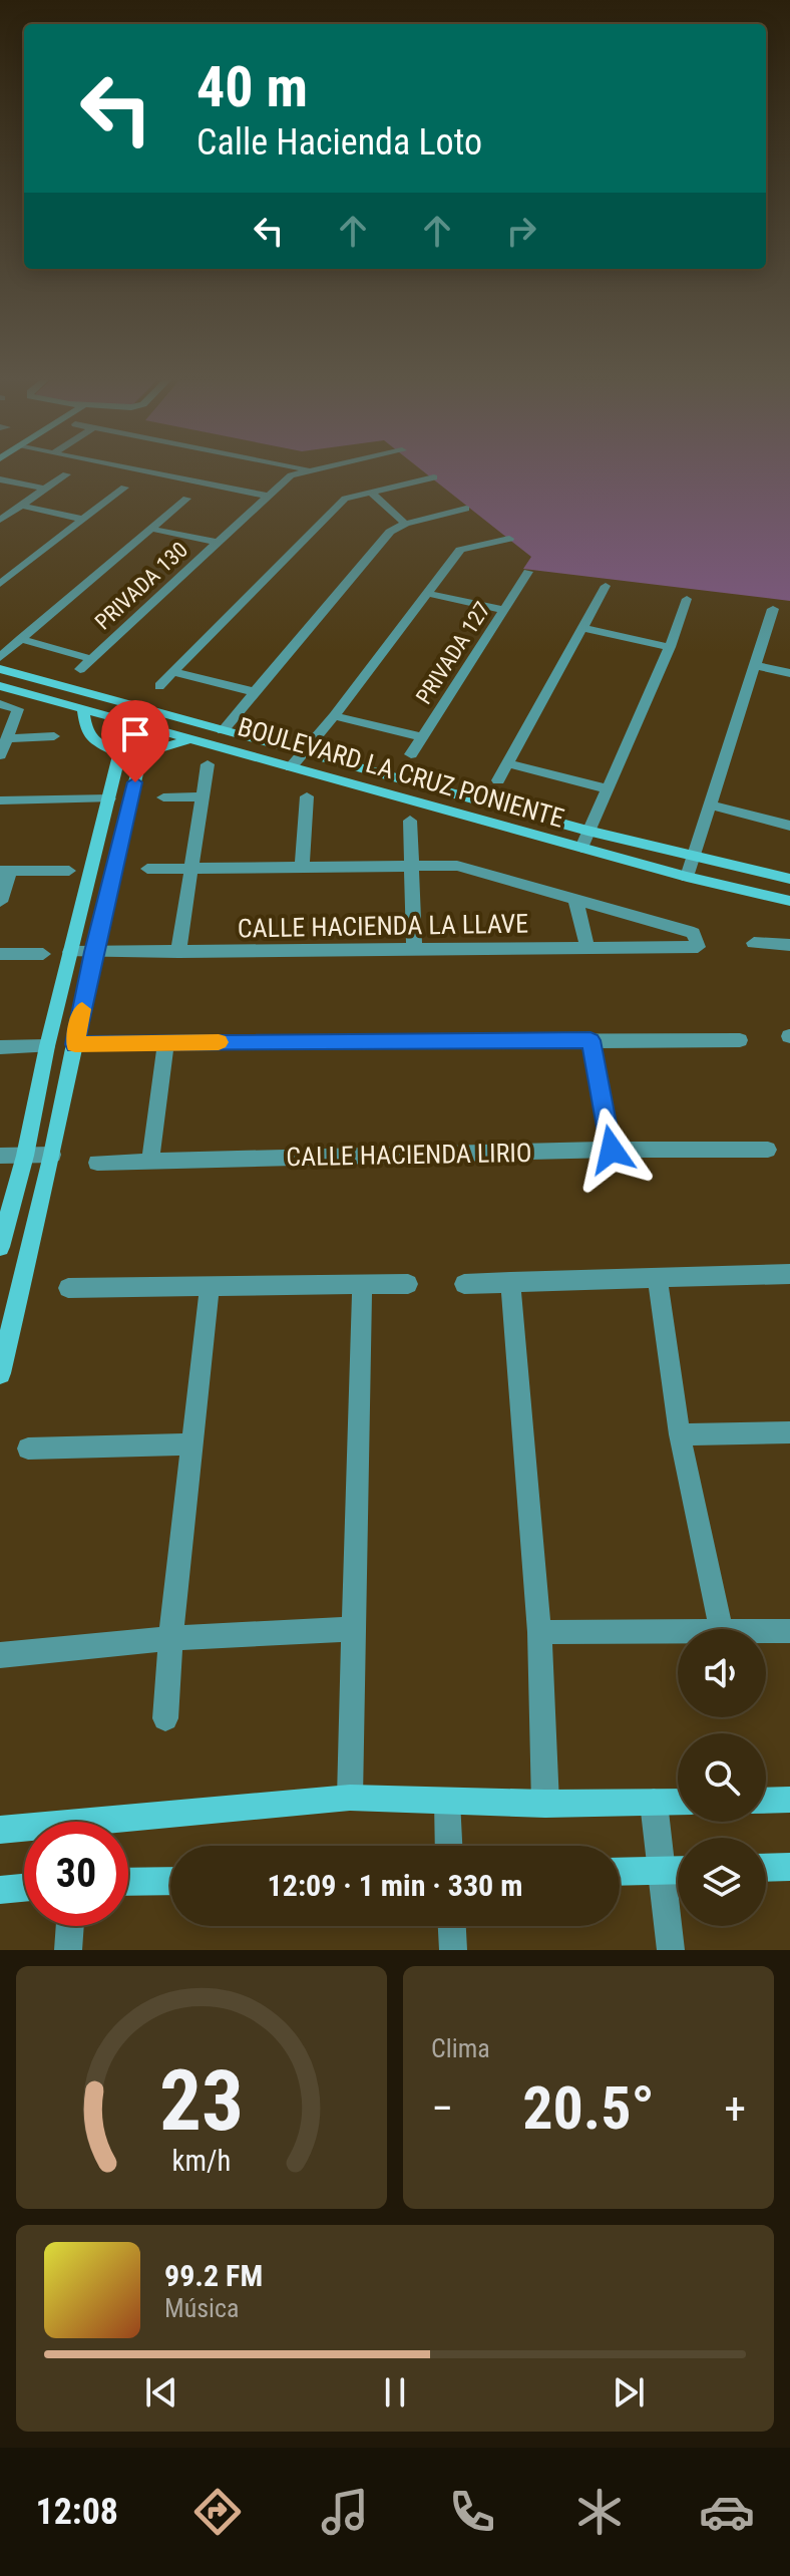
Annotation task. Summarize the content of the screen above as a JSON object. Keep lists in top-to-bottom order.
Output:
{
  "streets": {
    "street": [
      "PRIVADA 130",
      "PRIVADA 127",
      "BOULEVARD LA CRUZ PONIENTE",
      "CALLE HACIENDA LA LLAVE",
      "CALLE HACIENDA LIRIO"
    ]
  },
  "page": {
    "turn": ["40 m", "Calle Hacienda Loto"],
    "limit": "30",
    "trip": "12:09 · 1 min · 330 m",
    "tile": "Clima",
    "heat": ["−", "20.5°", "+"],
    "song": ["99.2 FM", "Música"],
    "tabs": "12:08",
    "gauge": ["23", "km/h"]
  }
}
